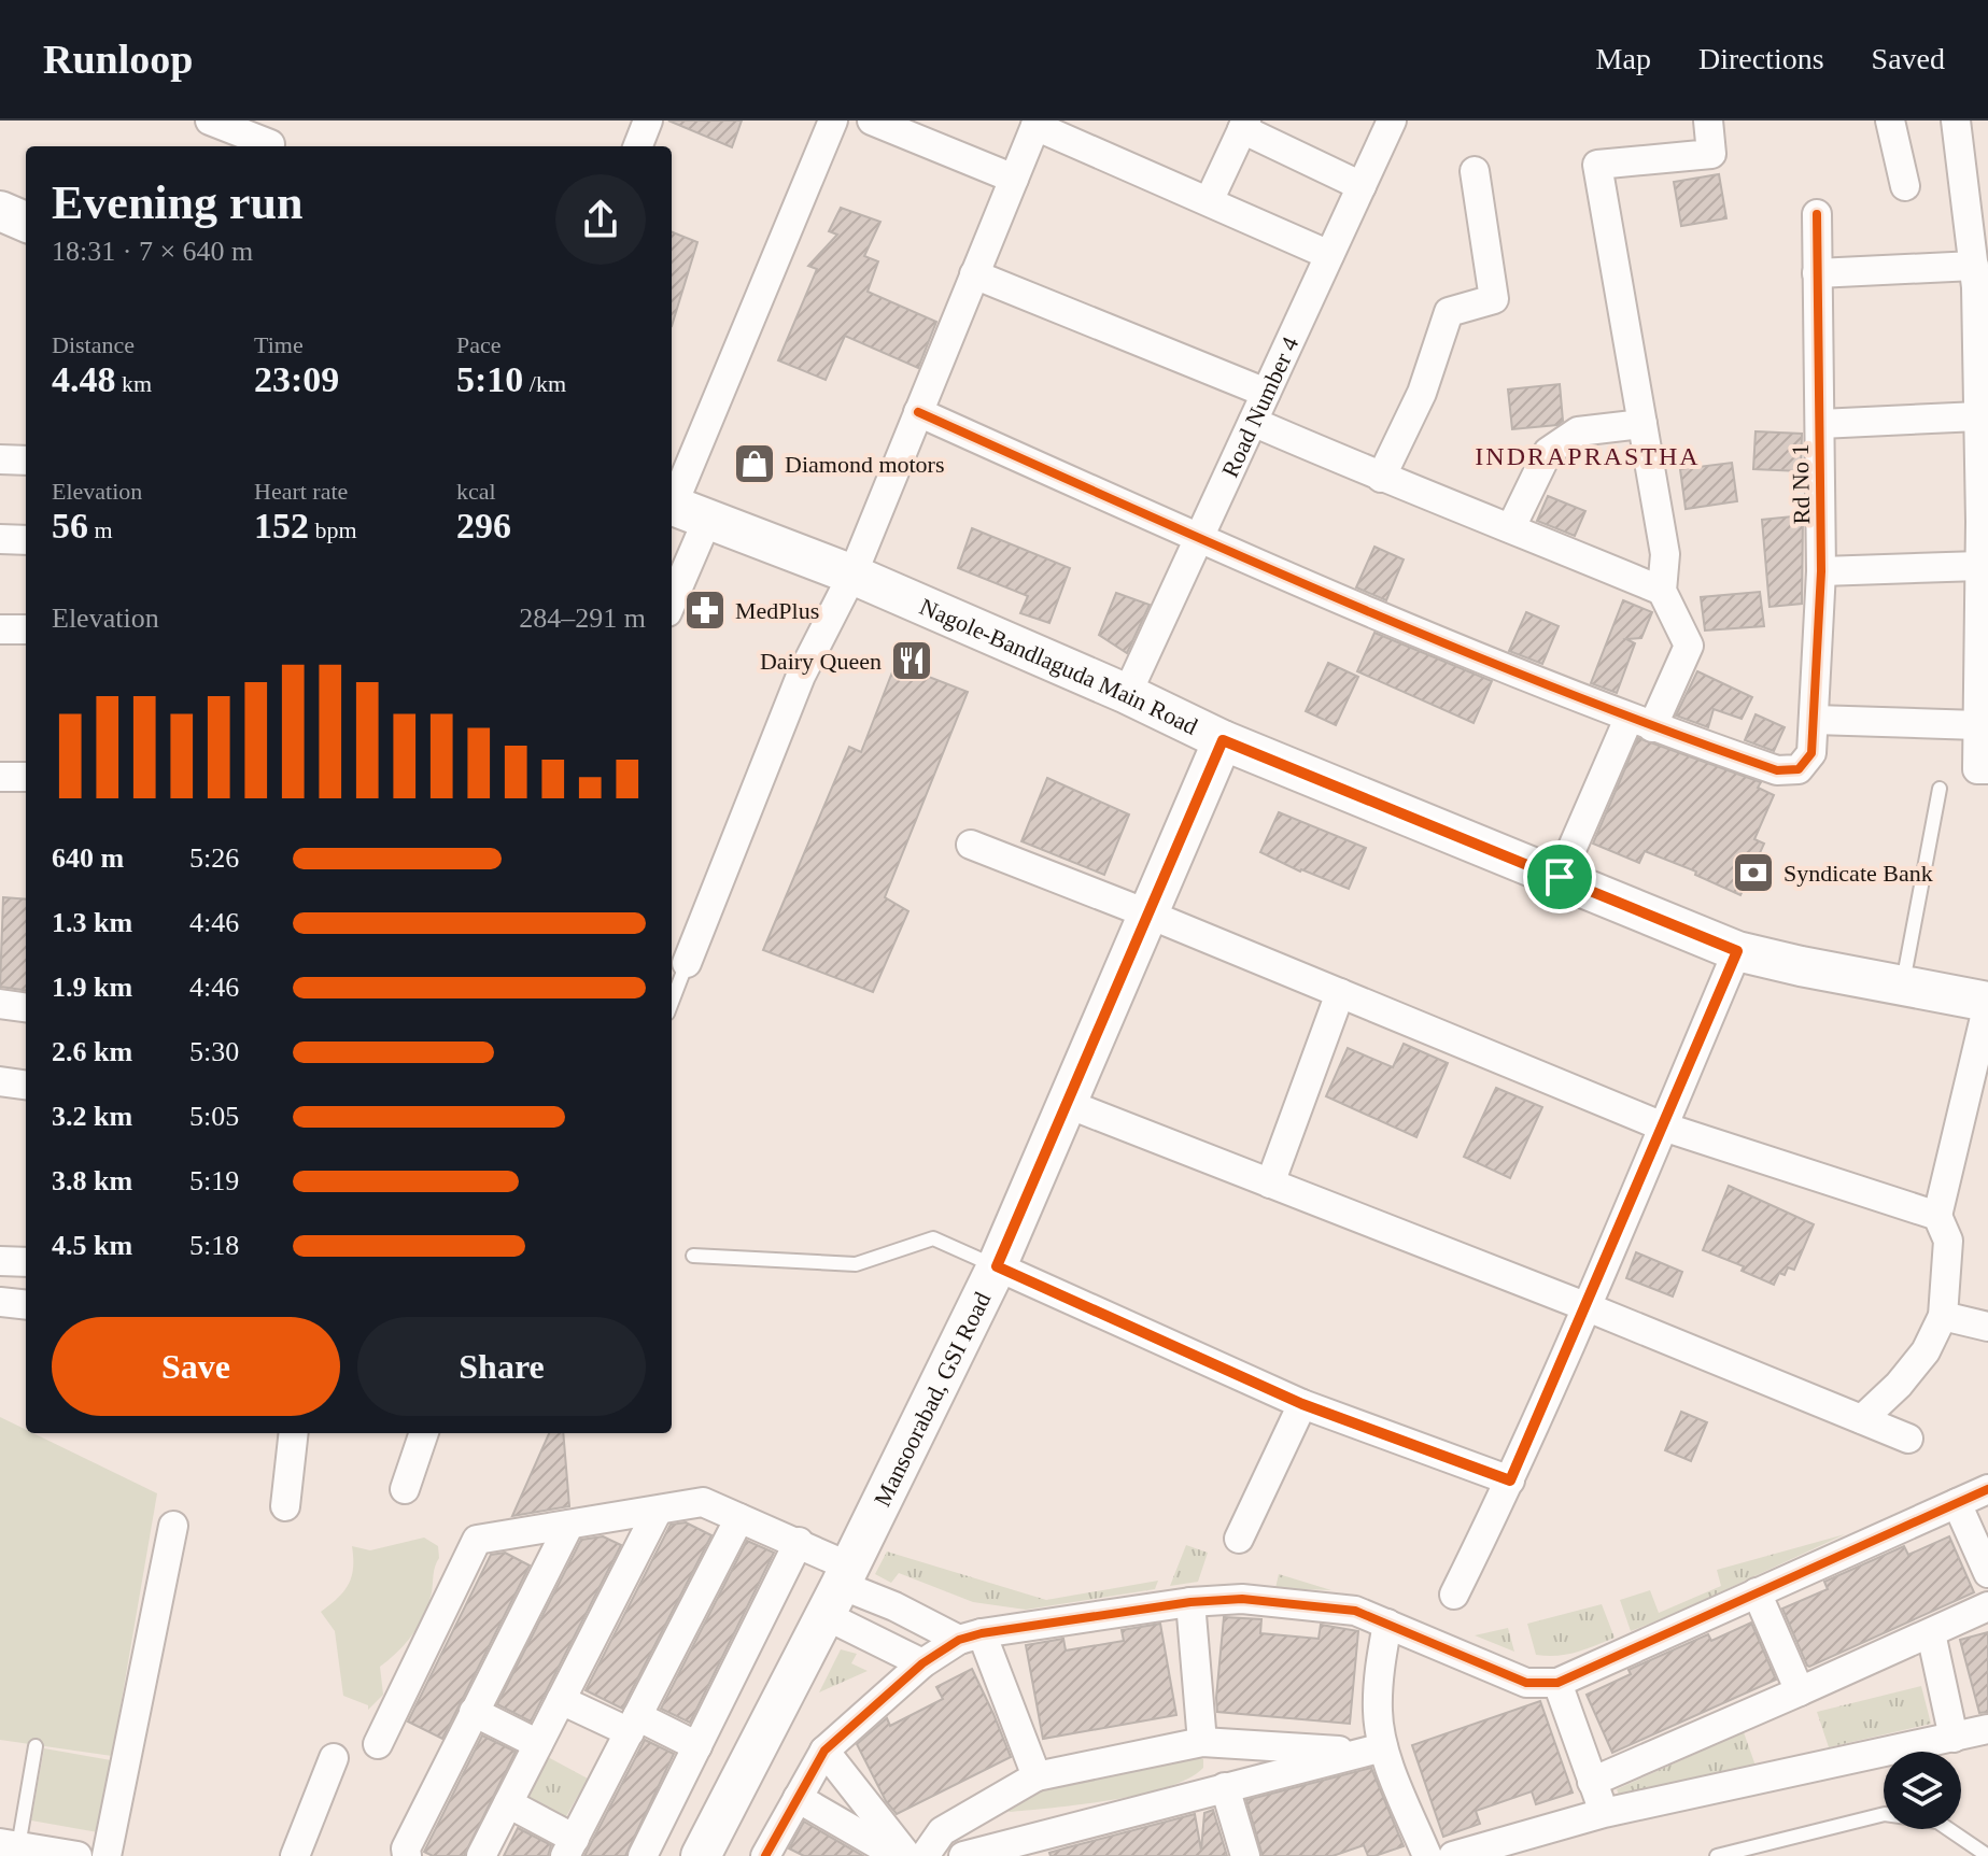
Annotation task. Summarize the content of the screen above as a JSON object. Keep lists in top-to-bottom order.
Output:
{
  "streets": {
    "street": [
      "Road Number 4",
      "Rd No 1",
      "Nagole-Bandlaguda Main Road",
      "Mansoorabad, GSI Road"
    ]
  },
  "crossings": [
    ["Road Number 4", "Nagole-Bandlaguda Main Road"],
    ["Nagole-Bandlaguda Main Road", "Mansoorabad, GSI Road"]
  ],
  "districts": ["INDRAPRASTHA"],
  "places": {
    "shop": ["Diamond motors"],
    "pharmacy": ["MedPlus"],
    "restaurant": ["Dairy Queen"],
    "bank": ["Syndicate Bank"]
  },
  "page": {
    "header": "Runloop",
    "nav": ["Map", "Directions", "Saved"],
    "heading": ["Evening run", "18:31 · 7 × 640 m"],
    "stats": [
      ["Distance", "4.48 km"],
      ["Time", "23:09"],
      ["Pace", "5:10 /km"],
      ["Elevation", "56 m"],
      ["Heart rate", "152 bpm"],
      ["kcal", "296"]
    ],
    "chart": ["Elevation", "284–291 m"],
    "list": [
      {
        "name": "640 m",
        "note": "5:26"
      },
      {
        "name": "1.3 km",
        "note": "4:46"
      },
      {
        "name": "1.9 km",
        "note": "4:46"
      },
      {
        "name": "2.6 km",
        "note": "5:30"
      },
      {
        "name": "3.2 km",
        "note": "5:05"
      },
      {
        "name": "3.8 km",
        "note": "5:19"
      },
      {
        "name": "4.5 km",
        "note": "5:18"
      }
    ],
    "buttons": ["Save", "Share"]
  }
}
